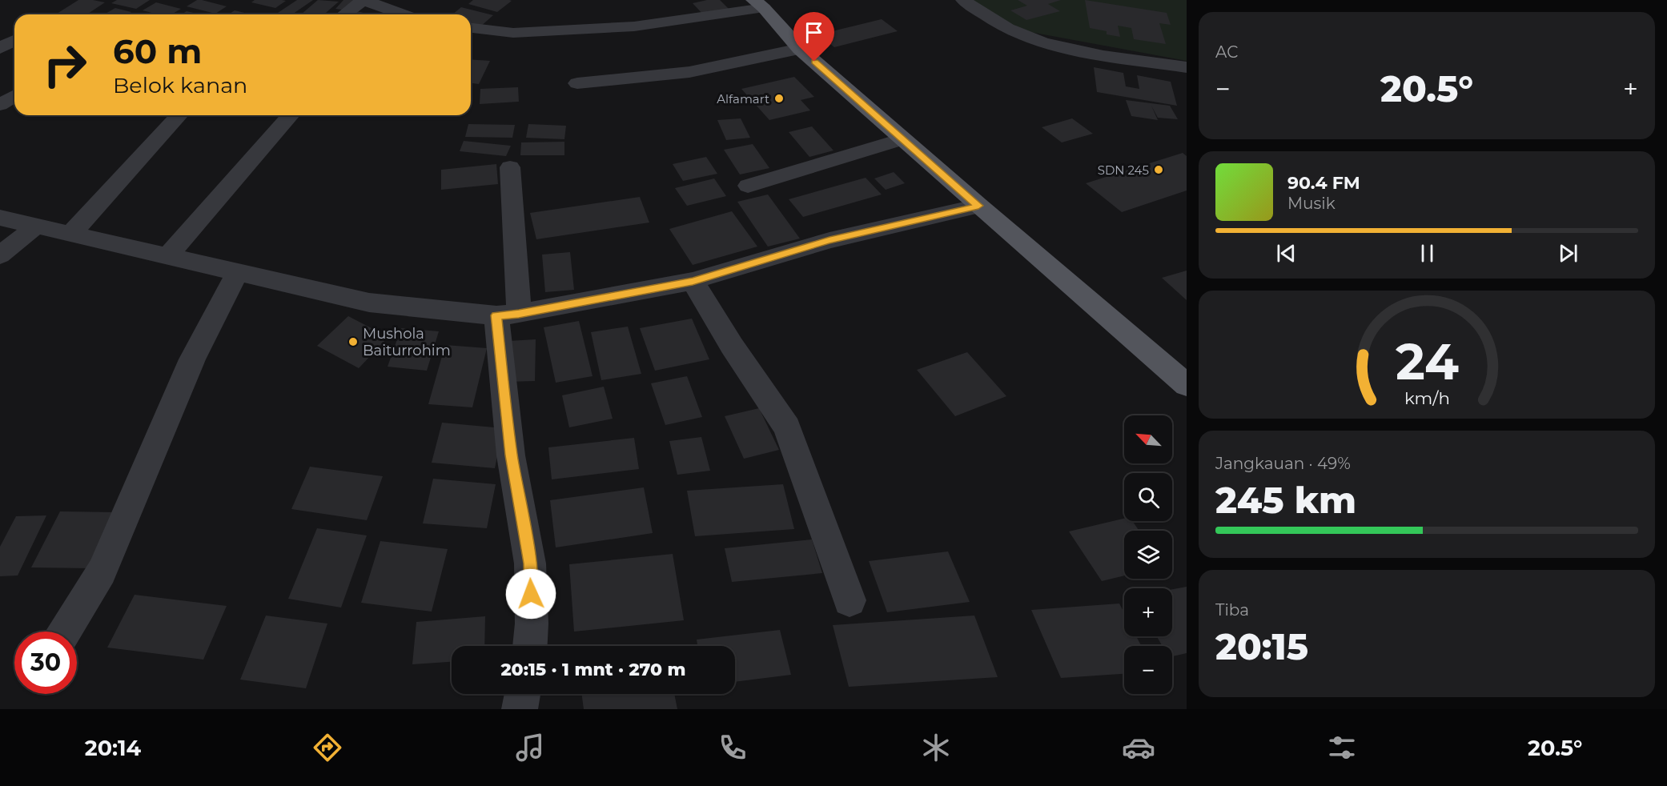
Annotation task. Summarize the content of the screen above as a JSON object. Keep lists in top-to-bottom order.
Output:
{
  "places": ["Alfamart", "SDN 245", "Mushola Baiturrohim"],
  "north": "top left",
  "page": {
    "tile": [
      "AC",
      ["Jangkauan · 49%", "245 km"],
      ["Tiba", "20:15"]
    ],
    "turn": ["60 m", "Belok kanan"],
    "heat": ["−", "20.5°", "+"],
    "song": ["90.4 FM", "Musik"],
    "map_buttons": ["+", "−"],
    "limit": "30",
    "trip": "20:15 · 1 mnt · 270 m",
    "tabs": ["20:14", "20.5°"],
    "gauge": ["24", "km/h"]
  }
}
